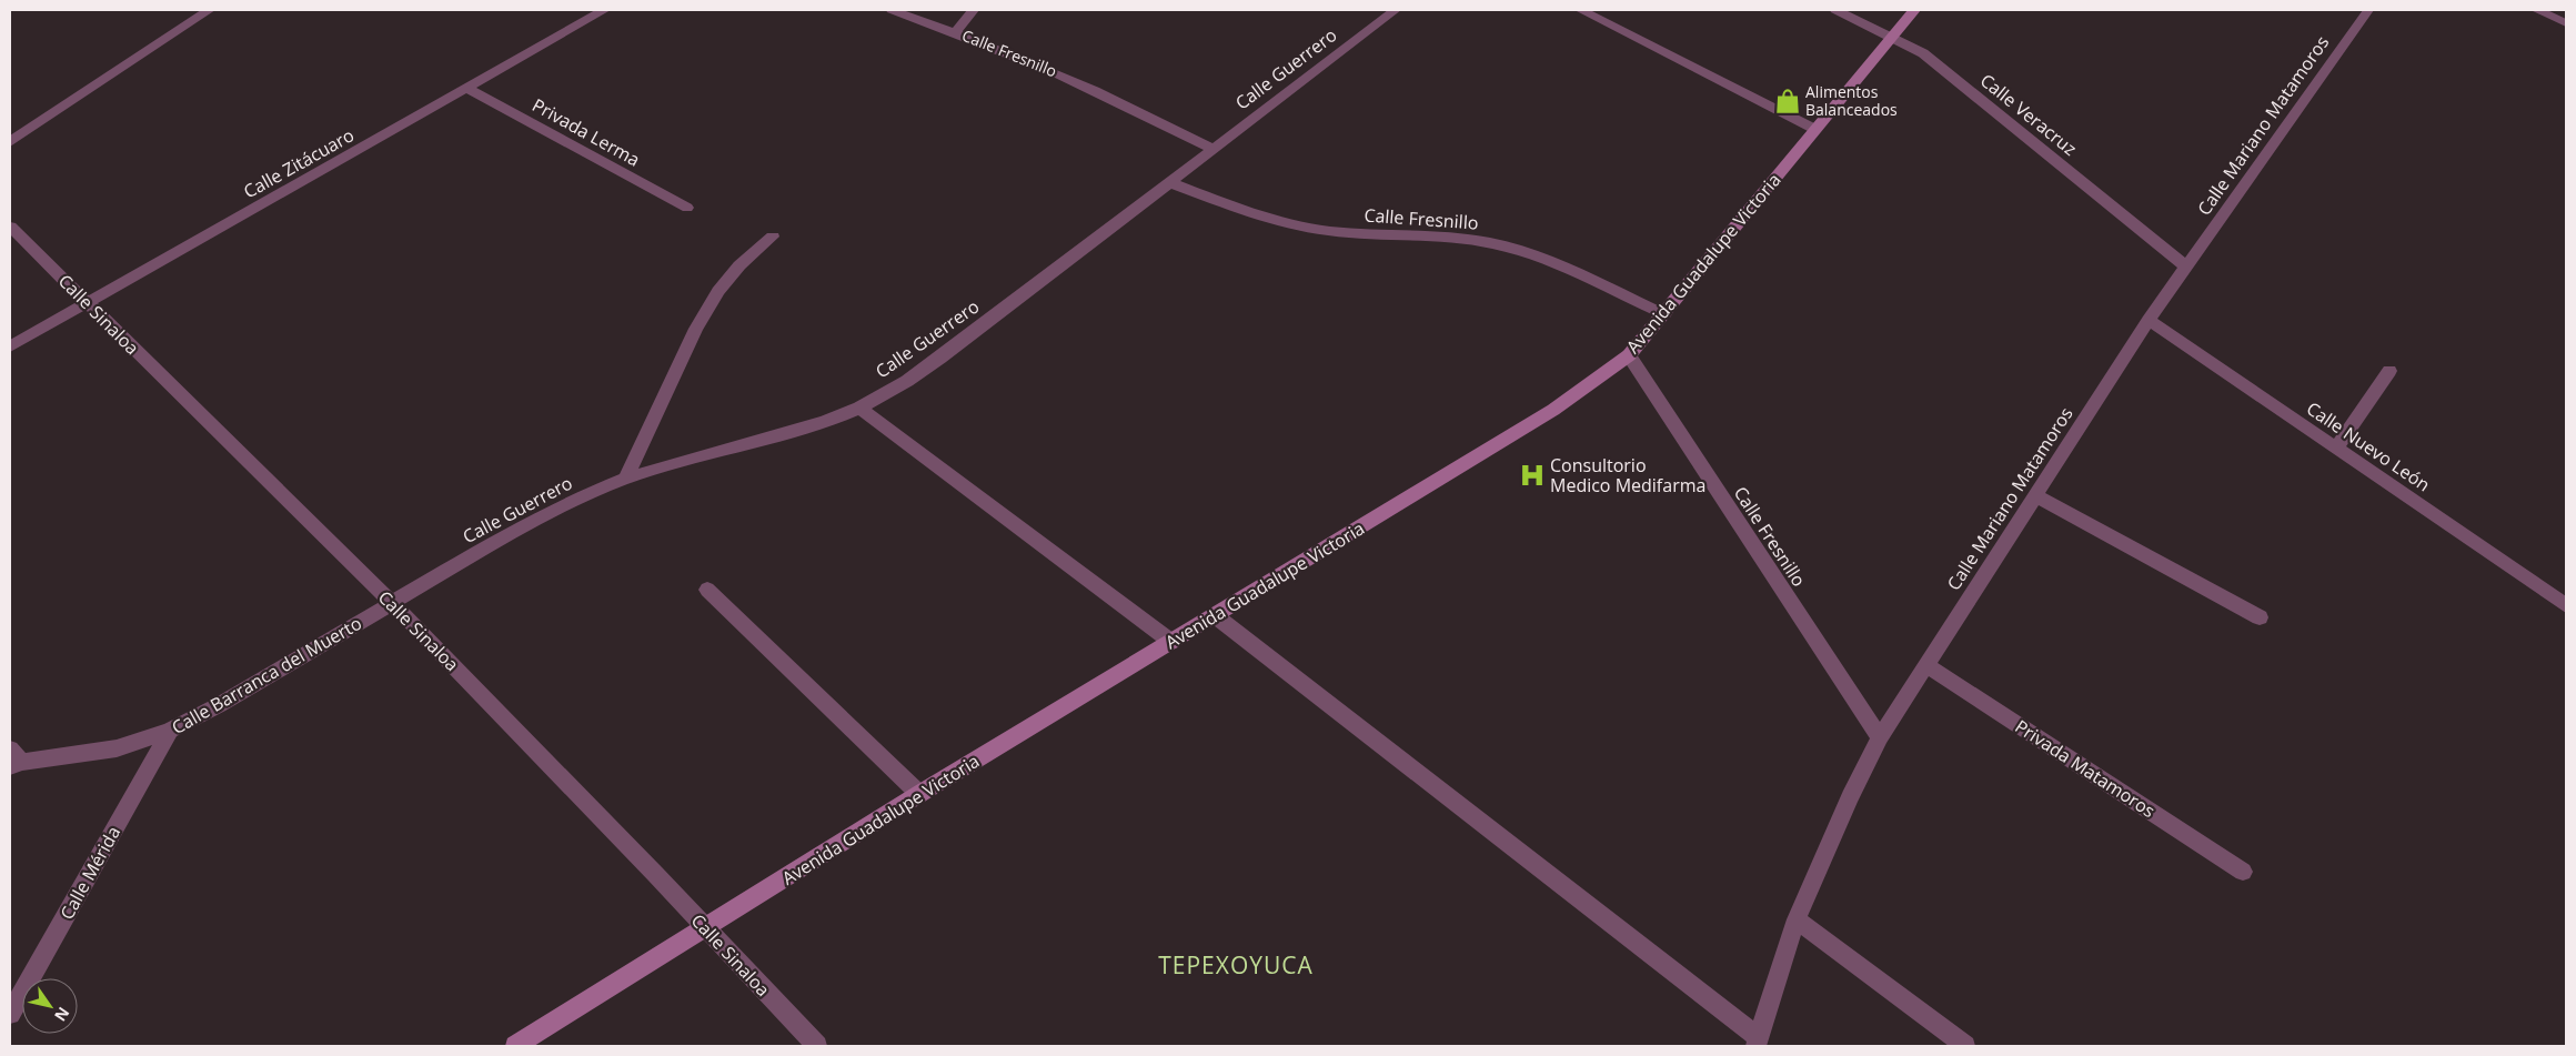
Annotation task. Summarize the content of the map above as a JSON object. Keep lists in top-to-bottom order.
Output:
{
  "streets": {
    "main road": ["Avenida Guadalupe Victoria"],
    "street": [
      "Calle Fresnillo",
      "Calle Guerrero",
      "Calle Veracruz",
      "Calle Mariano Matamoros",
      "Privada Lerma",
      "Calle Zitácuaro",
      "Calle Sinaloa",
      "Calle Nuevo León",
      "Calle Barranca del Muerto",
      "Privada Matamoros",
      "Calle Mérida"
    ]
  },
  "crossings": [
    ["Calle Fresnillo", "Calle Guerrero"],
    ["Calle Fresnillo", "Calle Mariano Matamoros"],
    ["Calle Fresnillo", "Avenida Guadalupe Victoria"],
    ["Calle Guerrero", "Calle Sinaloa"],
    ["Calle Guerrero", "Calle Barranca del Muerto"],
    ["Calle Veracruz", "Calle Mariano Matamoros"],
    ["Calle Veracruz", "Avenida Guadalupe Victoria"],
    ["Calle Mariano Matamoros", "Calle Nuevo León"],
    ["Calle Mariano Matamoros", "Privada Matamoros"],
    ["Privada Lerma", "Calle Zitácuaro"],
    ["Calle Zitácuaro", "Calle Sinaloa"],
    ["Avenida Guadalupe Victoria", "Calle Sinaloa"],
    ["Calle Sinaloa", "Calle Barranca del Muerto"],
    ["Calle Barranca del Muerto", "Calle Mérida"]
  ],
  "districts": ["TEPEXOYUCA"],
  "places": {
    "shop": ["Alimentos Balanceados"],
    "hospital": ["Consultorio Medico Medifarma"]
  },
  "north": "bottom right"
}
